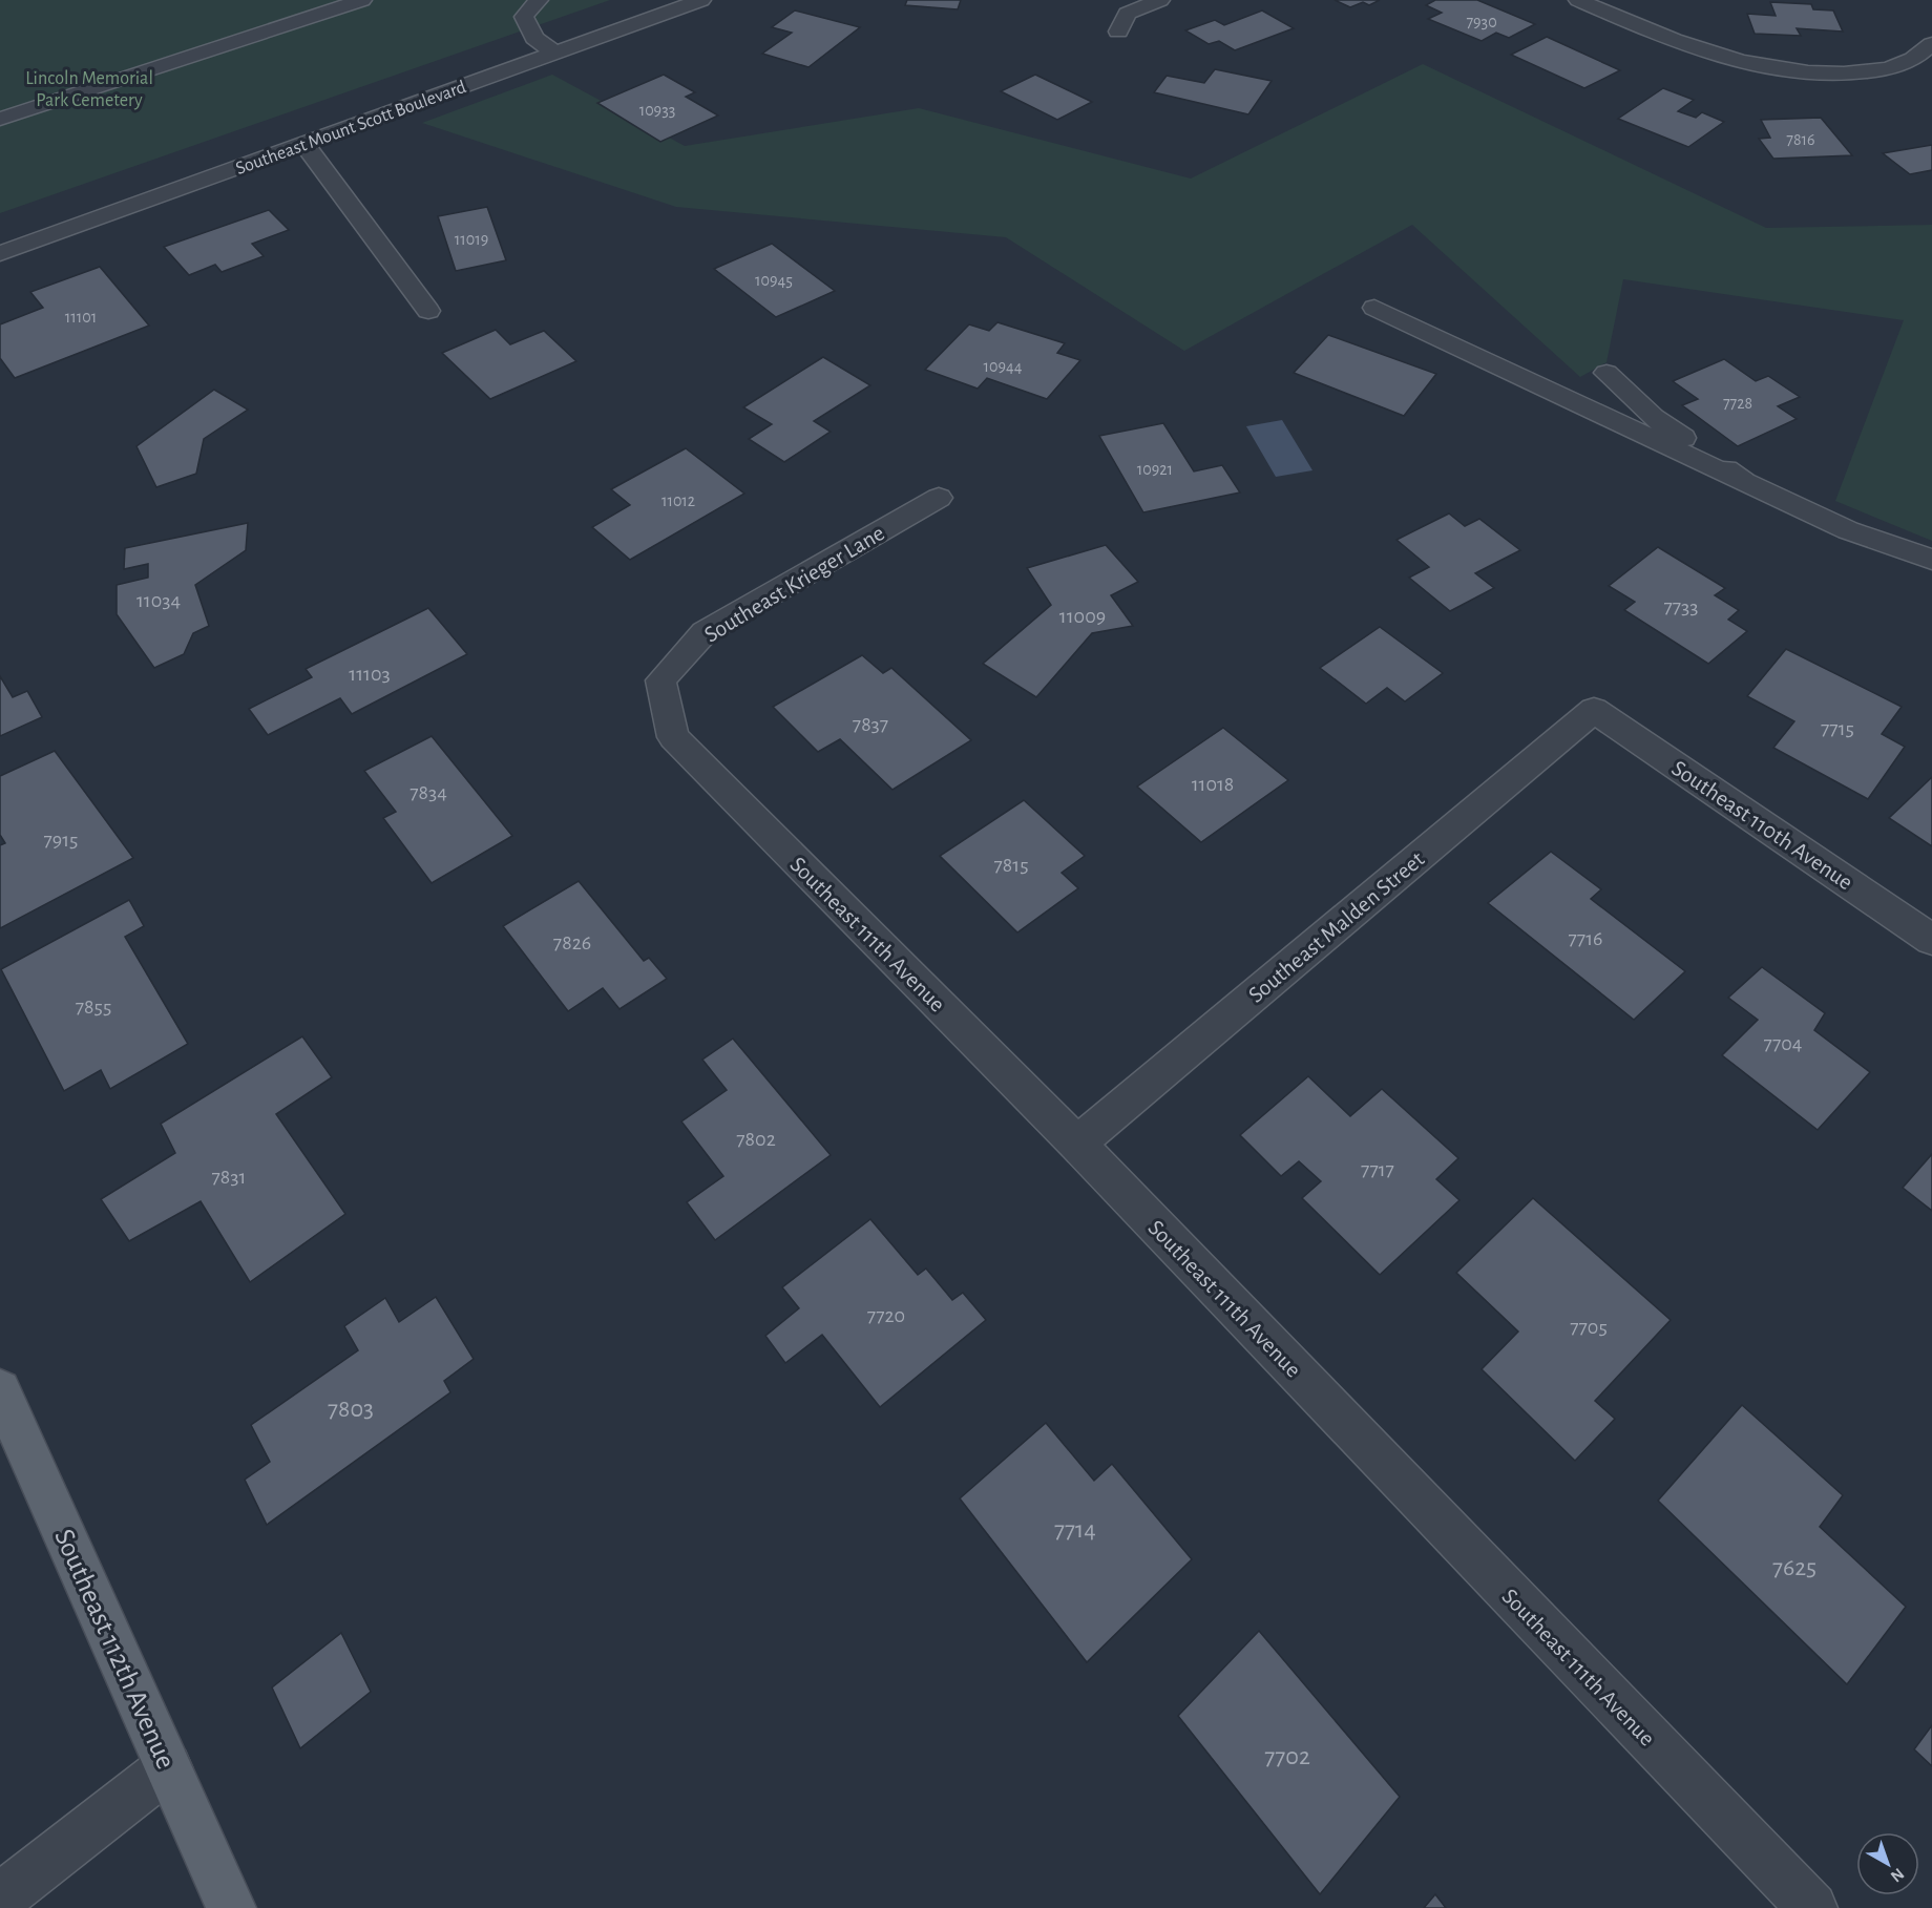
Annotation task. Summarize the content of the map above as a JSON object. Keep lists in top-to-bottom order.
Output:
{
  "streets": {
    "main road": ["Southeast 112th Avenue"],
    "street": [
      "Southeast Mount Scott Boulevard",
      "Southeast Krieger Lane",
      "Southeast 110th Avenue",
      "Southeast Malden Street",
      "Southeast 111th Avenue"
    ]
  },
  "crossings": [
    ["Southeast Krieger Lane", "Southeast 111th Avenue"],
    ["Southeast 110th Avenue", "Southeast Malden Street"],
    ["Southeast Malden Street", "Southeast 111th Avenue"]
  ],
  "parks": ["Lincoln Memorial Park Cemetery"],
  "house_numbers": [
    "7930",
    "10933",
    "7816",
    "11019",
    "10945",
    "11101",
    "10944",
    "7728",
    "10921",
    "11012",
    "11034",
    "7733",
    "11009",
    "11103",
    "7837",
    "7715",
    "11018",
    "7834",
    "7915",
    "7815",
    "7716",
    "7826",
    "7855",
    "7704",
    "7802",
    "7717",
    "7831",
    "7720",
    "7705",
    "7803",
    "7714",
    "7625",
    "7702"
  ],
  "north": "bottom right"
}
